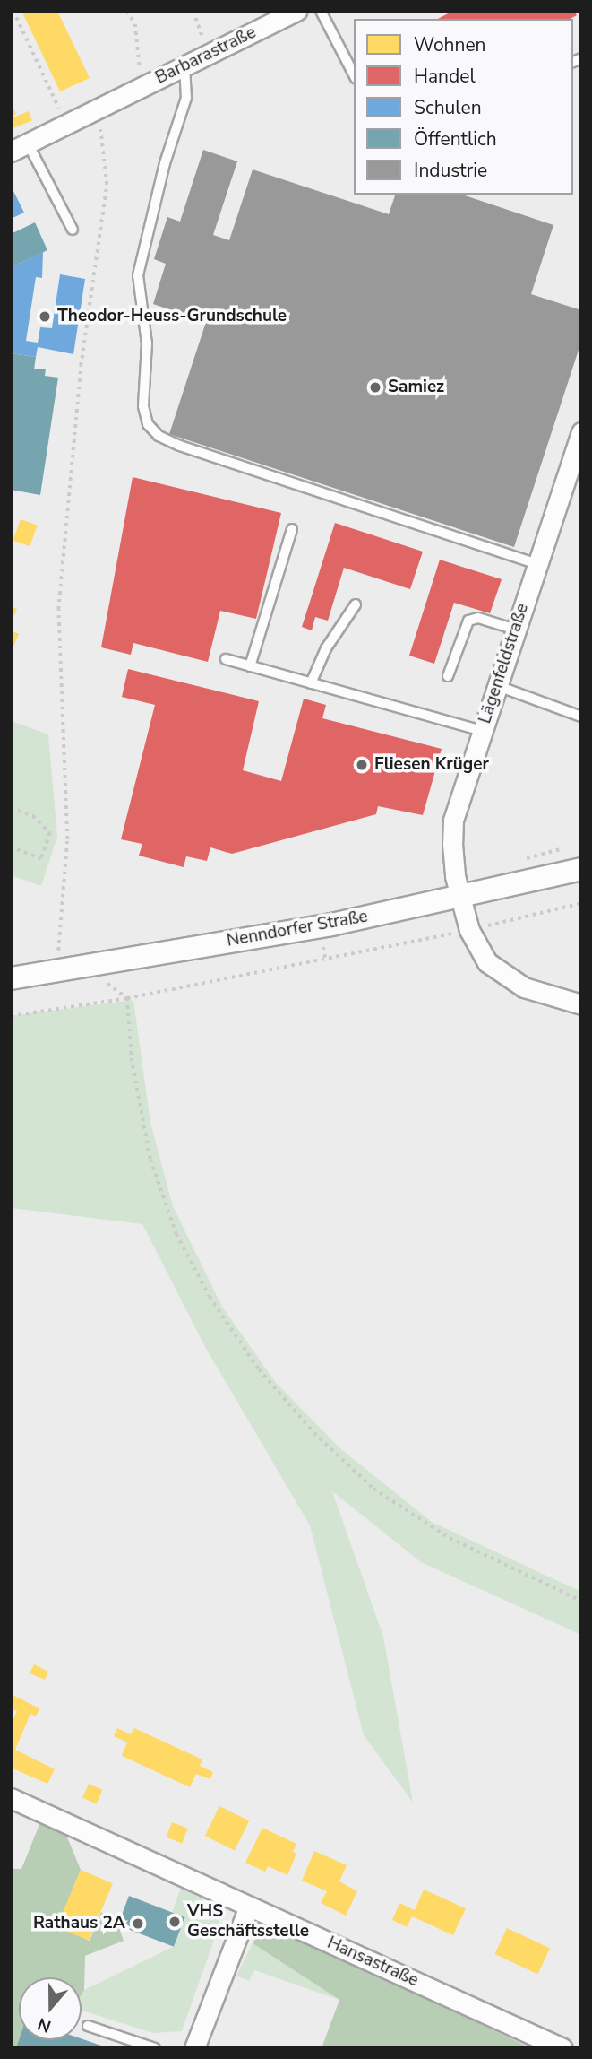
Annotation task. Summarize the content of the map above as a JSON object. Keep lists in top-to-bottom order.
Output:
{
  "streets": {
    "street": [
      "Barbarastraße",
      "Lägenfeldstraße",
      "Nenndorfer Straße",
      "Hansastraße"
    ]
  },
  "crossings": [
    ["Lägenfeldstraße", "Nenndorfer Straße"]
  ],
  "places": [
    "Theodor-Heuss-Grundschule",
    "Samiez",
    "Fliesen Krüger",
    "VHS Geschäftsstelle",
    "Rathaus 2A"
  ],
  "legend": [
    "Wohnen",
    "Handel",
    "Schulen",
    "Öffentlich",
    "Industrie"
  ],
  "north": "bottom"
}
